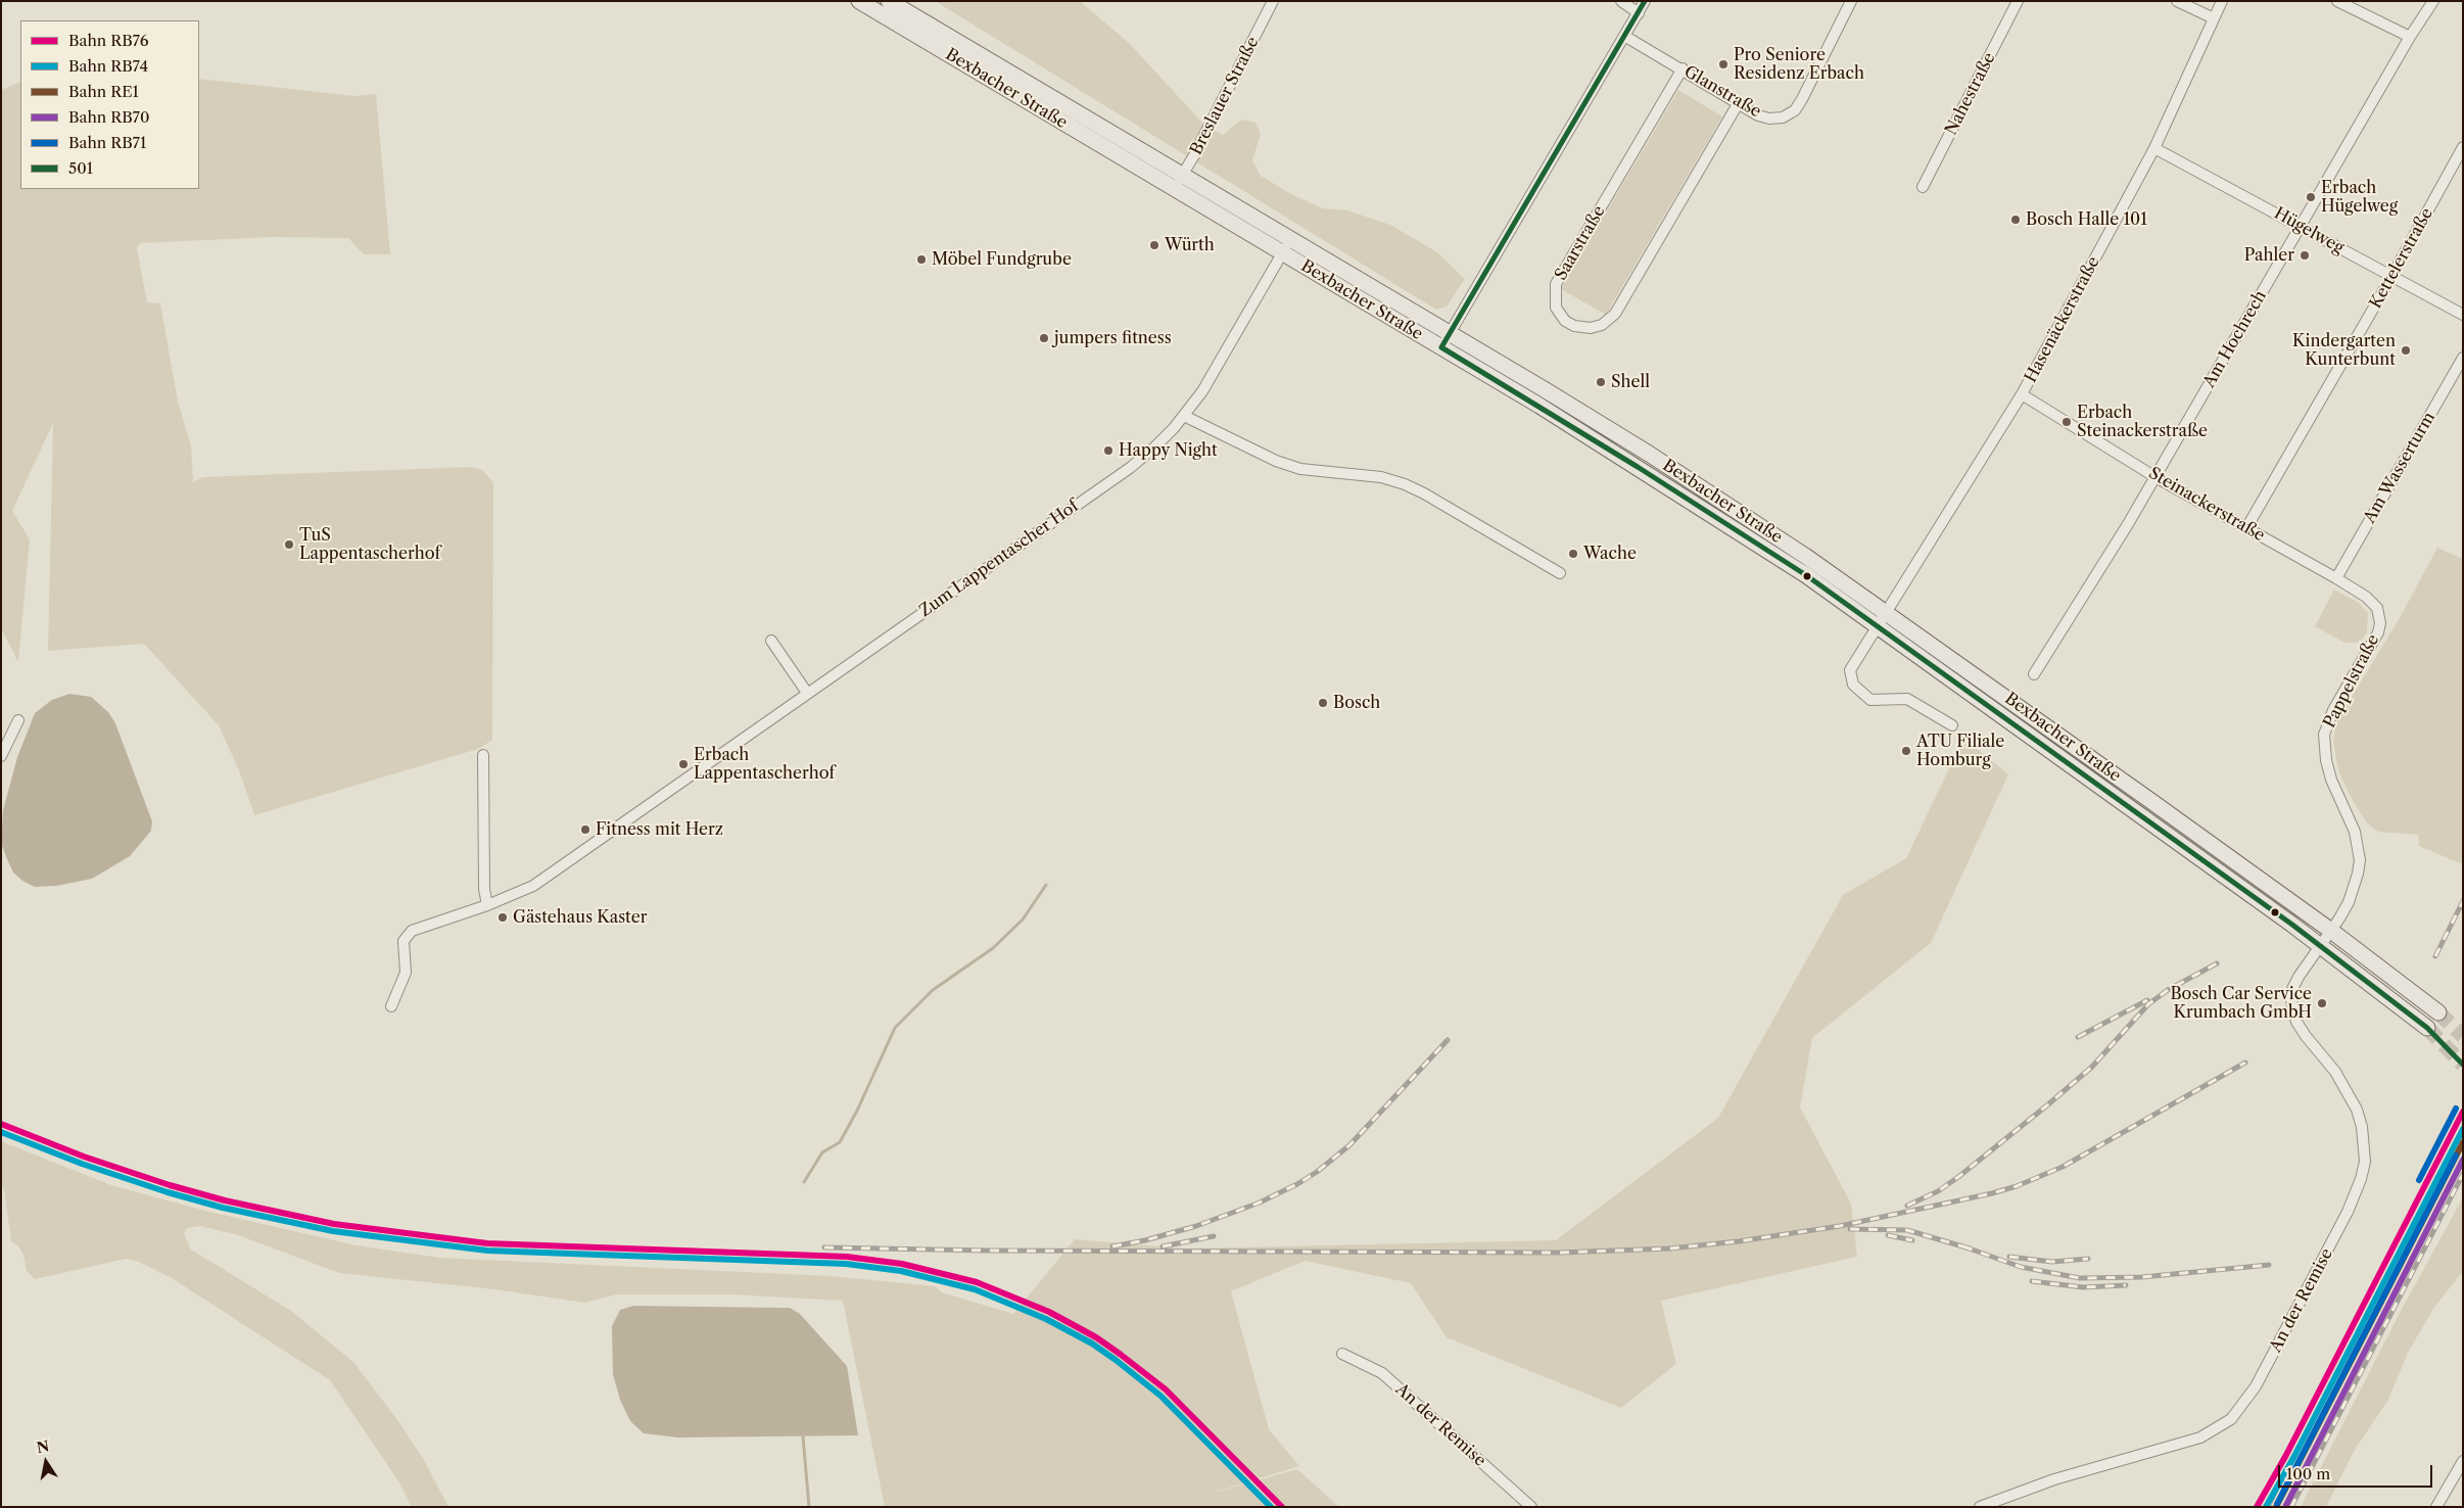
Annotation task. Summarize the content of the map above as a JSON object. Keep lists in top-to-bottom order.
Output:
{
  "streets": {
    "main road": ["Bexbacher Straße"],
    "street": [
      "Glanstraße",
      "Nahestraße",
      "Breslauer Straße",
      "Hügelweg",
      "Saarstraße",
      "Kettelerstraße",
      "Hasenäckerstraße",
      "Am Hochrech",
      "Am Wasserturm",
      "Steinackerstraße",
      "Zum Lappentascher Hof",
      "Pappelstraße",
      "An der Remise"
    ]
  },
  "crossings": [
    ["Bexbacher Straße", "Breslauer Straße"],
    ["Bexbacher Straße", "Hasenäckerstraße"],
    ["Bexbacher Straße", "Zum Lappentascher Hof"],
    ["Bexbacher Straße", "Pappelstraße"],
    ["Bexbacher Straße", "An der Remise"],
    ["Glanstraße", "Saarstraße"],
    ["Hügelweg", "Kettelerstraße"],
    ["Hügelweg", "Hasenäckerstraße"],
    ["Hügelweg", "Am Hochrech"],
    ["Kettelerstraße", "Steinackerstraße"],
    ["Hasenäckerstraße", "Steinackerstraße"],
    ["Am Hochrech", "Steinackerstraße"],
    ["Am Wasserturm", "Steinackerstraße"],
    ["Steinackerstraße", "Pappelstraße"],
    ["Pappelstraße", "An der Remise"]
  ],
  "places": [
    "Pro Seniore Residenz Erbach",
    "Erbach Hügelweg",
    "Bosch Halle 101",
    "Würth",
    "Pahler",
    "Möbel Fundgrube",
    "jumpers fitness",
    "Kindergarten Kunterbunt",
    "Shell",
    "Erbach Steinackerstraße",
    "Happy Night",
    "TuS Lappentascherhof",
    "Wache",
    "Bosch",
    "ATU Filiale Homburg",
    "Erbach Lappentascherhof",
    "Fitness mit Herz",
    "Gästehaus Kaster",
    "Bosch Car Service Krumbach GmbH"
  ],
  "lines": [
    "transit line 501",
    "rail line RB71",
    "rail line RB76",
    "rail line RB74",
    "rail line RE1",
    "rail line RB70"
  ],
  "legend": [
    "Bahn RB76",
    "Bahn RB74",
    "Bahn RE1",
    "Bahn RB70",
    "Bahn RB71",
    "501"
  ],
  "scale_bar": "100 m",
  "north": "top"
}
